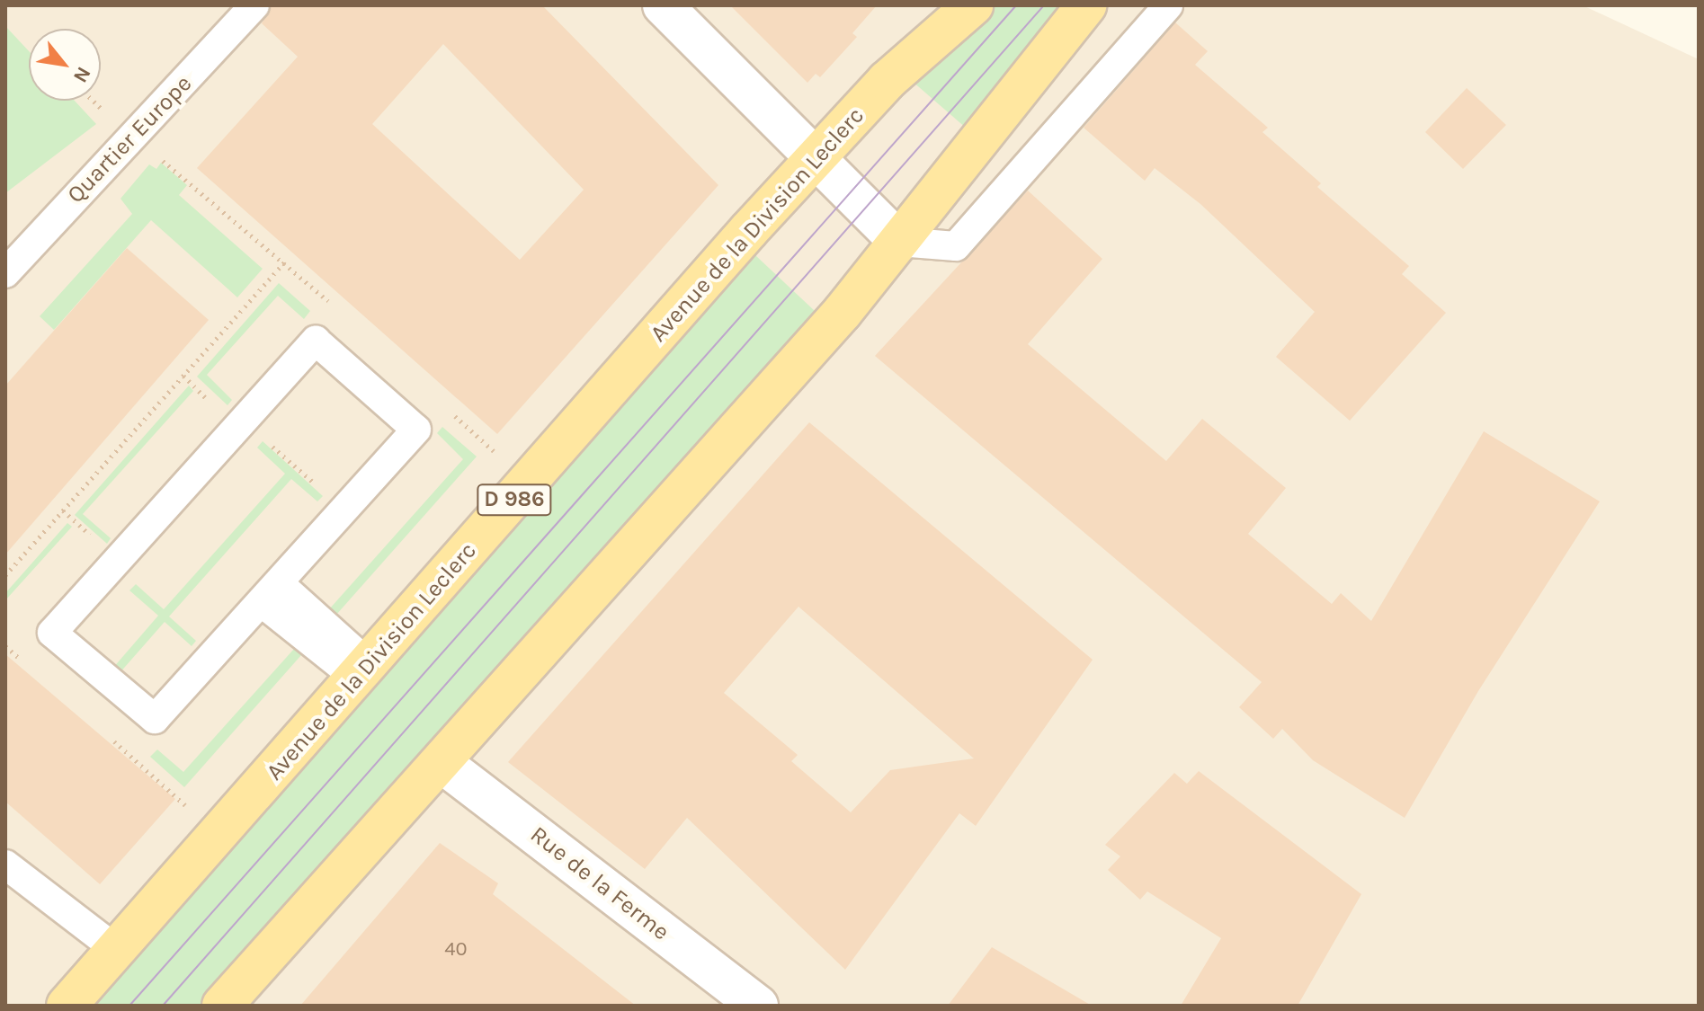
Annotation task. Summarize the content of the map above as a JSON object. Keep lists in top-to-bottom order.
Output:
{
  "streets": {
    "main road": ["Avenue de la Division Leclerc", "D 986"],
    "street": ["Rue de la Ferme"],
    "lane": ["Quartier Europe"]
  },
  "house_numbers": ["40"],
  "north": "bottom right"
}
